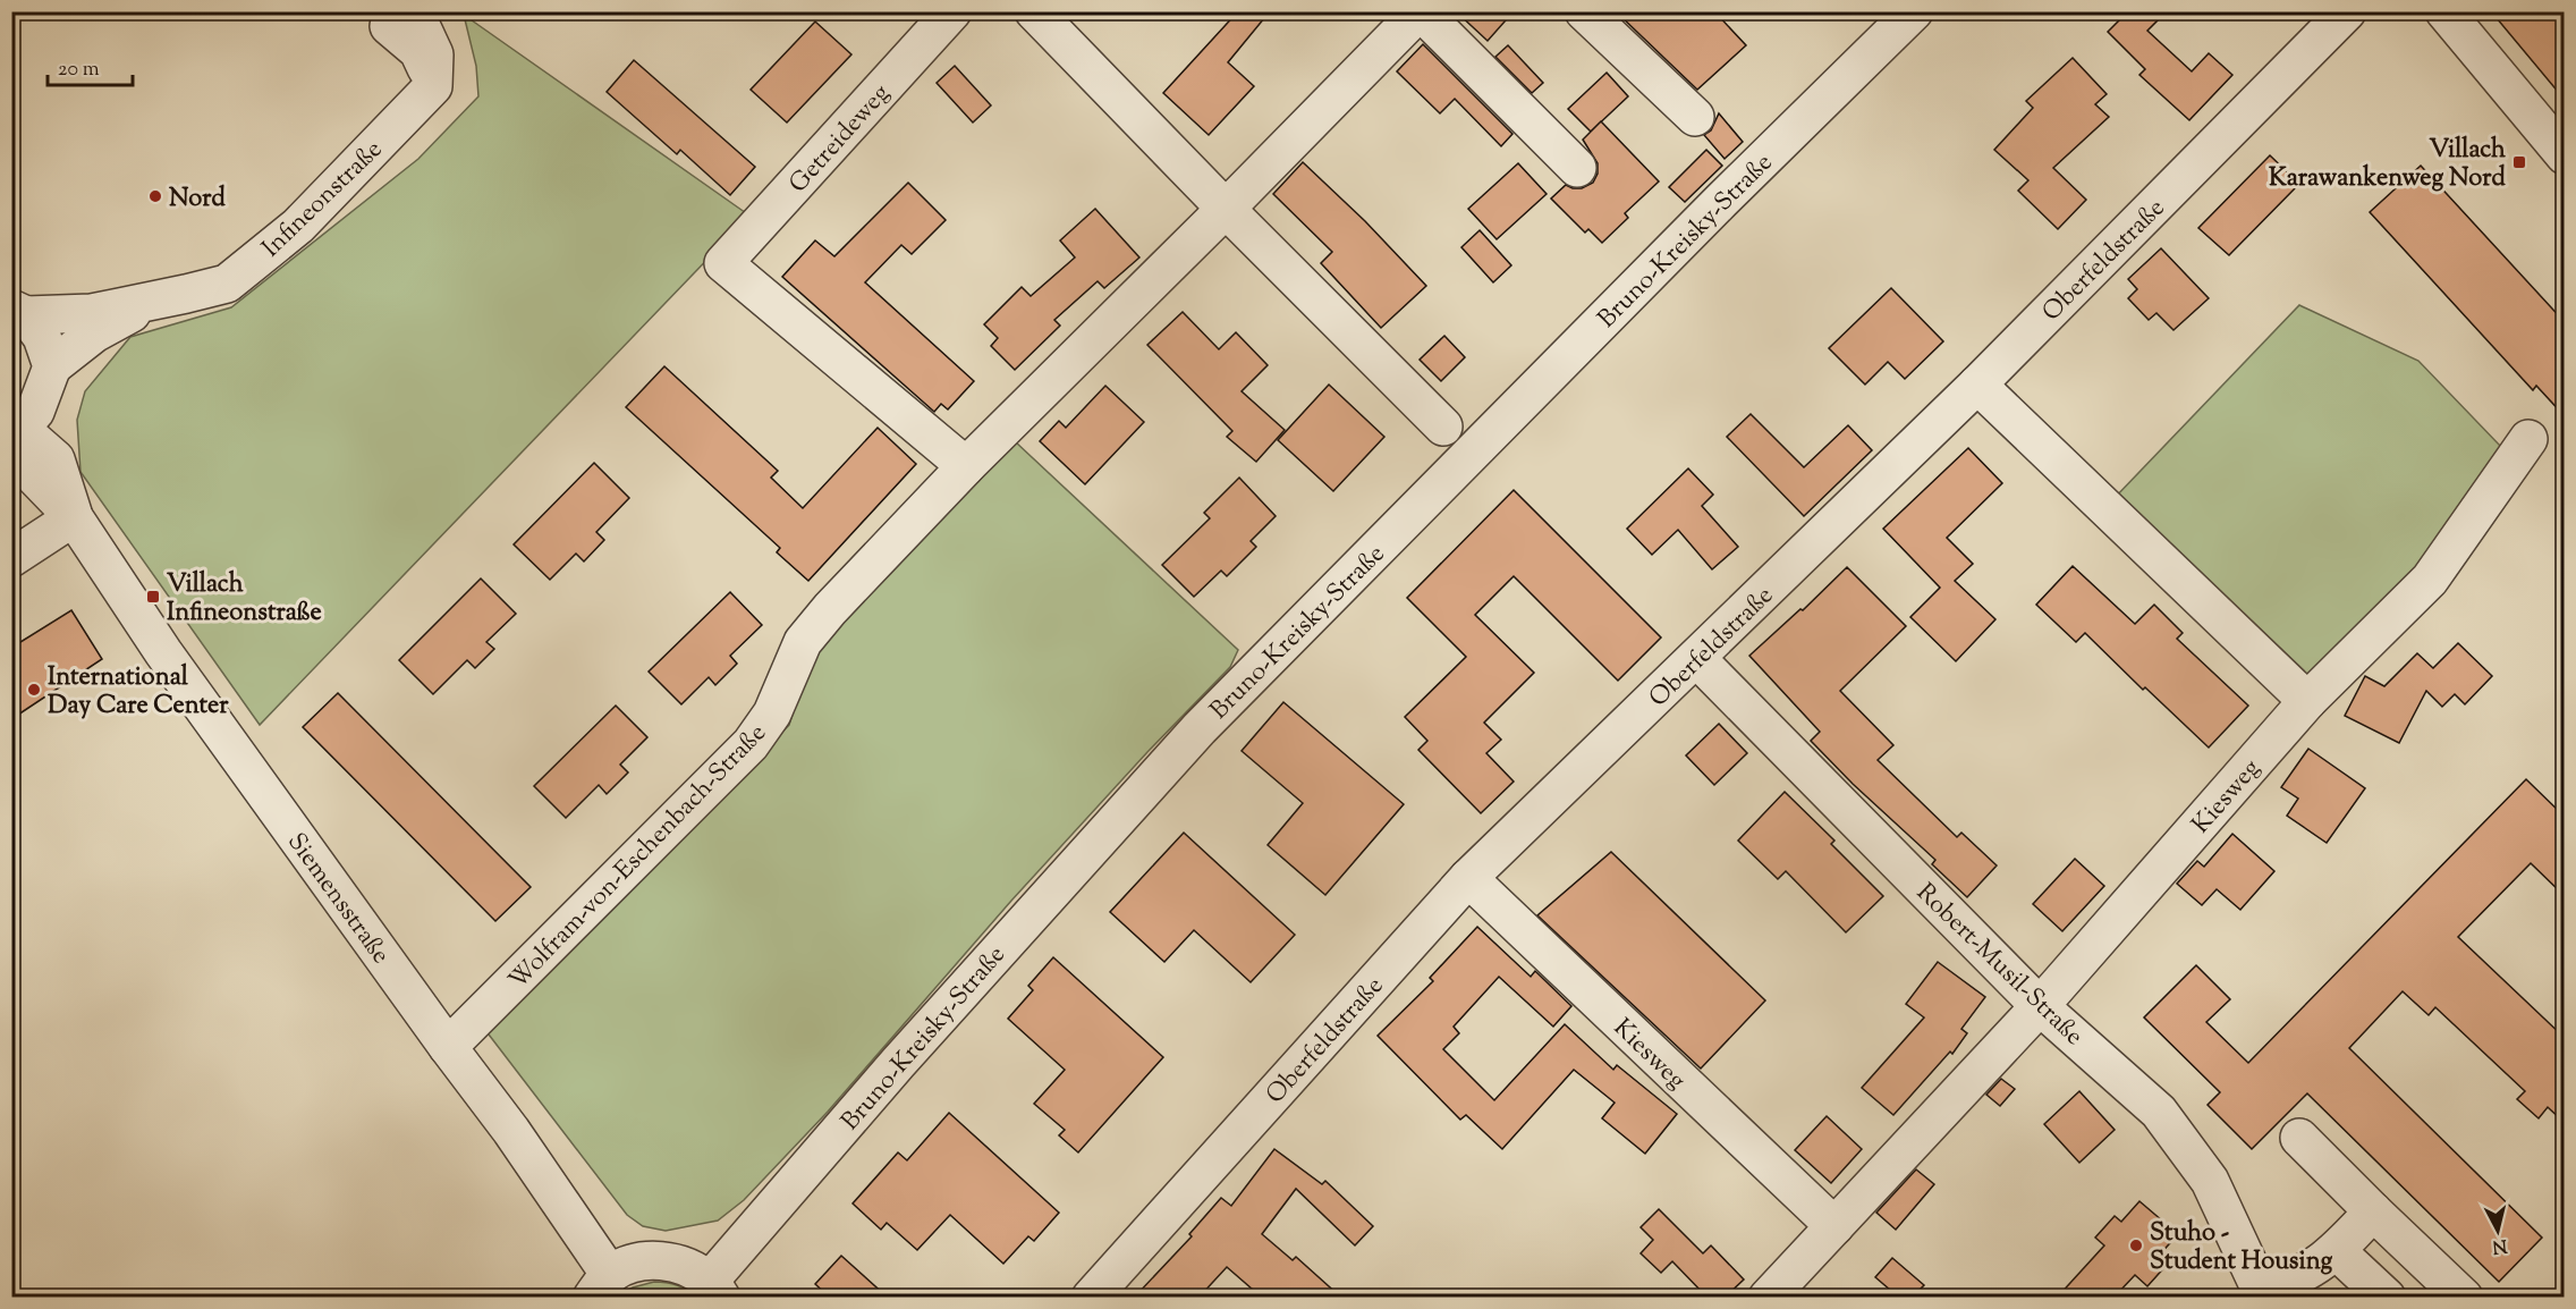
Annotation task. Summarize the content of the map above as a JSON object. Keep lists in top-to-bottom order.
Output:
{
  "streets": {
    "street": [
      "Getreideweg",
      "Infineonstraße",
      "Bruno-Kreisky-Straße",
      "Oberfeldstraße",
      "Kiesweg",
      "Wolfram-von-Eschenbach-Straße",
      "Siemensstraße",
      "Robert-Musil-Straße"
    ]
  },
  "crossings": [
    ["Getreideweg", "Wolfram-von-Eschenbach-Straße"],
    ["Infineonstraße", "Siemensstraße"],
    ["Bruno-Kreisky-Straße", "Siemensstraße"],
    ["Oberfeldstraße", "Kiesweg"],
    ["Oberfeldstraße", "Robert-Musil-Straße"],
    ["Kiesweg", "Robert-Musil-Straße"],
    ["Wolfram-von-Eschenbach-Straße", "Siemensstraße"]
  ],
  "places": {
    "transit": ["Villach Karawankenweg Nord", "Villach Infineonstraße"],
    "other": ["Nord", "International Day Care Center", "Stuho - Student Housing"]
  },
  "scale_bar": "20 m",
  "north": "bottom"
}
